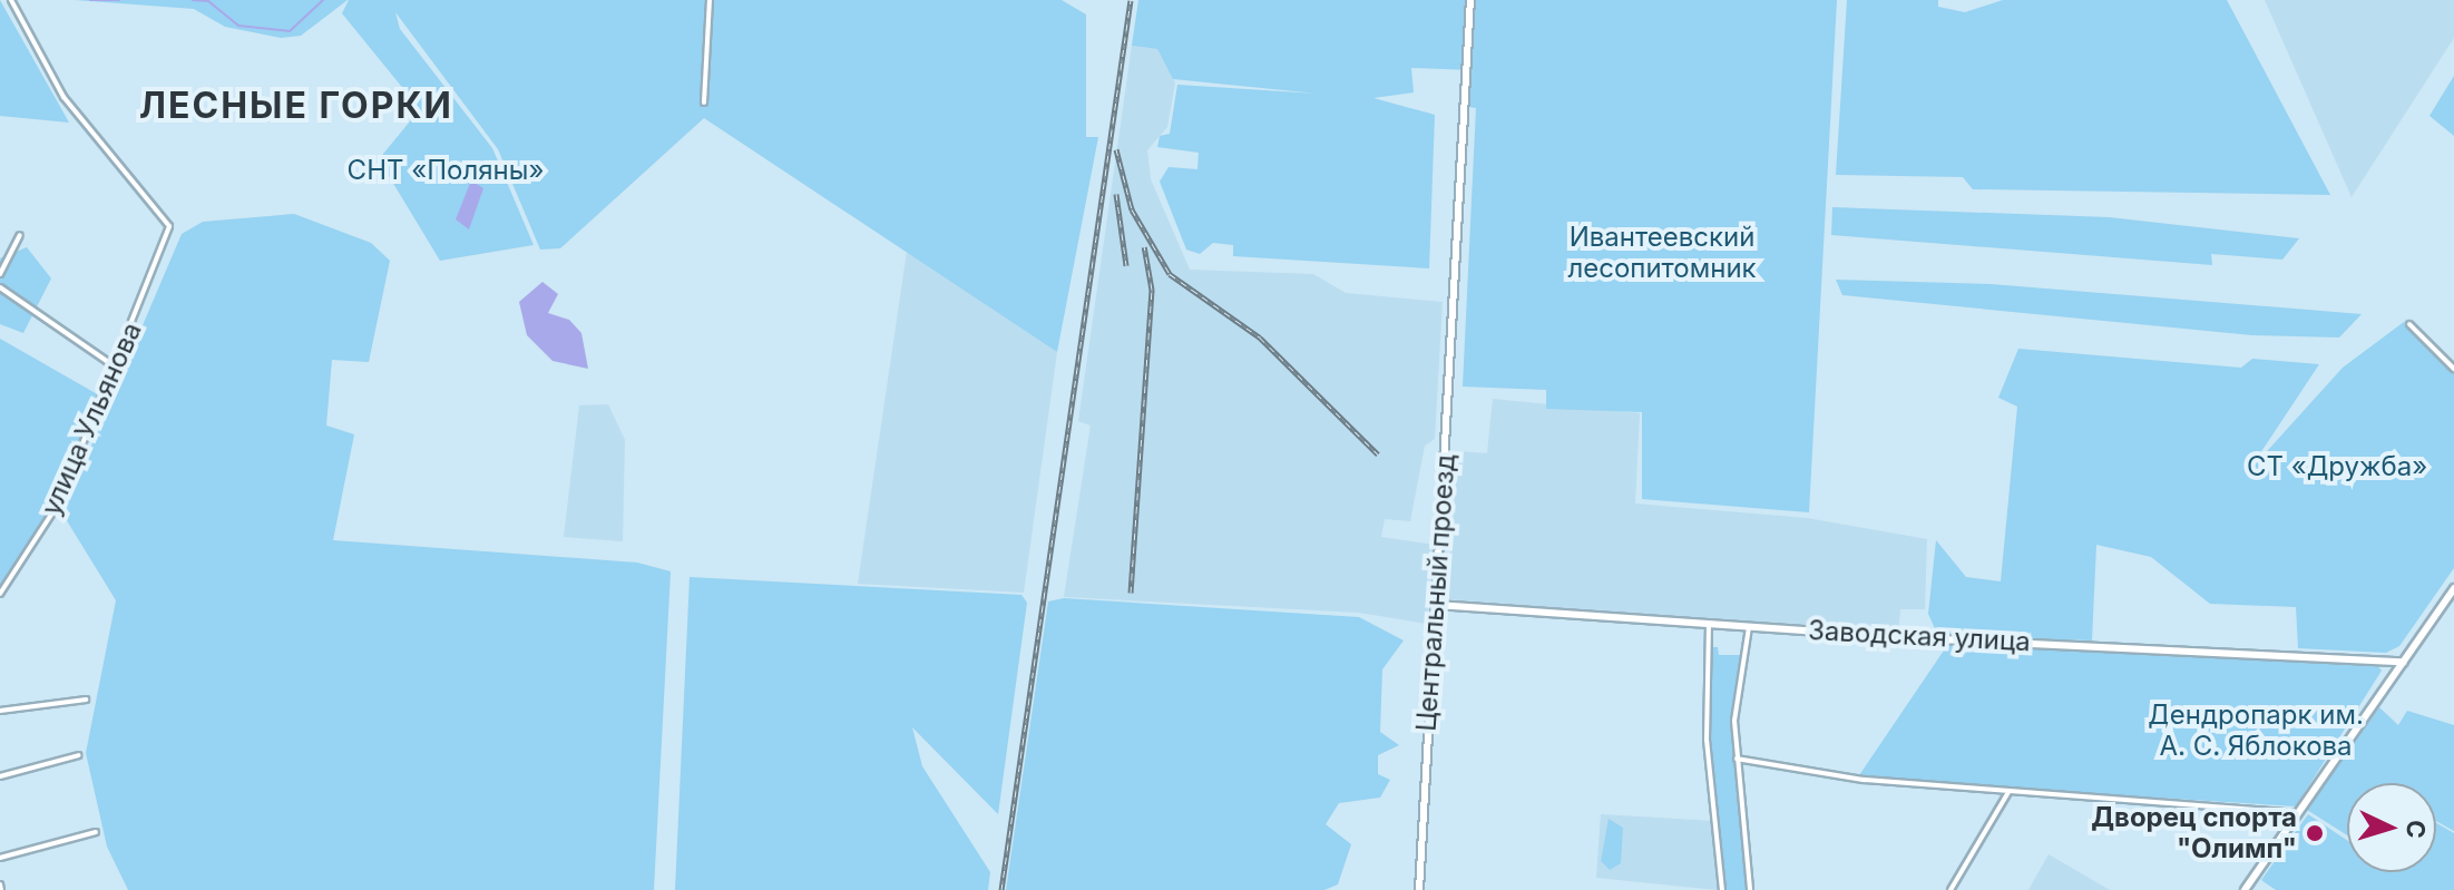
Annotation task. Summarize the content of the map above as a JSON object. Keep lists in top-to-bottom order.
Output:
{
  "streets": {
    "main road": ["Центральный проезд", "Заводская улица"],
    "street": ["улица Ульянова"]
  },
  "crossings": [
    ["Центральный проезд", "Заводская улица"]
  ],
  "districts": ["ЛЕСНЫЕ ГОРКИ"],
  "parks": [
    "СНТ «Поляны»",
    "Ивантеевский лесопитомник",
    "СТ «Дружба»",
    "Дендропарк им. А. С. Яблокова"
  ],
  "places": ["Дворец спорта \"Олимп\""],
  "north": "right"
}
